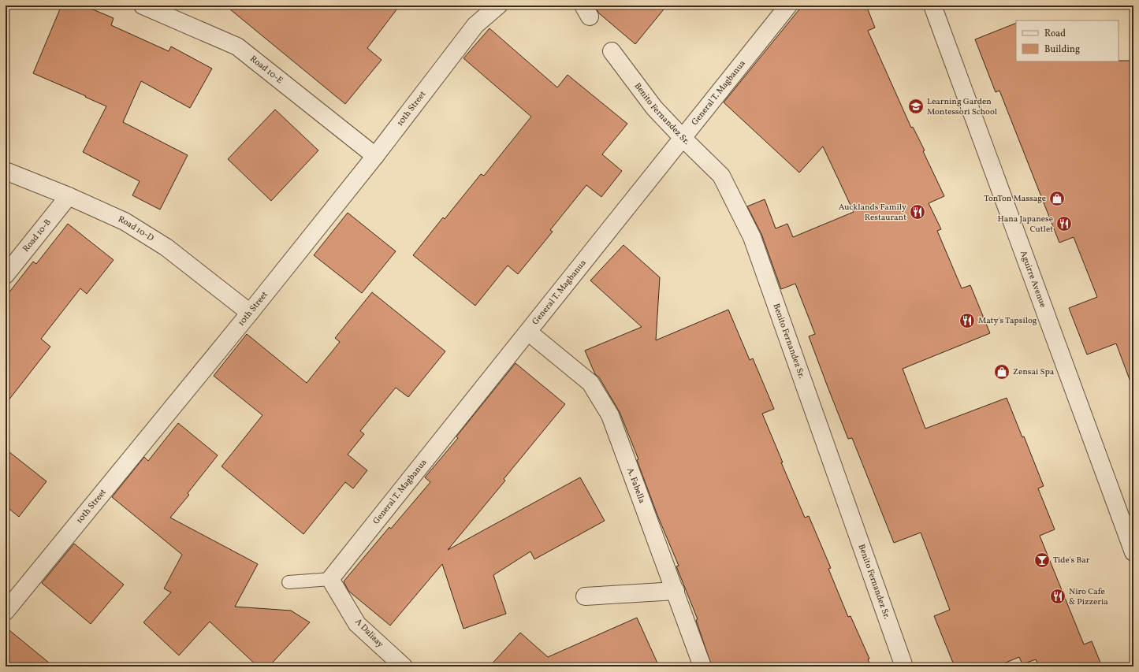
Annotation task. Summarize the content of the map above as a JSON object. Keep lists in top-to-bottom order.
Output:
{
  "streets": {
    "street": [
      "Road 10-E",
      "General T. Magbanua",
      "10th Street",
      "Benito Fernandez Sr.",
      "Road 10-D",
      "Road 10-B",
      "Aguirre Avenue",
      "A. Fabella",
      "A Dalisay"
    ]
  },
  "crossings": [
    ["Road 10-E", "10th Street"],
    ["General T. Magbanua", "Benito Fernandez Sr."],
    ["General T. Magbanua", "A. Fabella"],
    ["General T. Magbanua", "A Dalisay"],
    ["10th Street", "Road 10-D"],
    ["Road 10-D", "Road 10-B"]
  ],
  "places": {
    "school or university": ["Learning Garden Montessori School"],
    "shop": ["TonTon Massage", "Zensai Spa"],
    "restaurant": [
      "Aucklands Family Restaurant",
      "Hana Japanese Cutlet",
      "Maty's Tapsilog",
      "Niro Cafe & Pizzeria"
    ],
    "bar": ["Tide's Bar"]
  },
  "legend": ["Road", "Building"]
}
